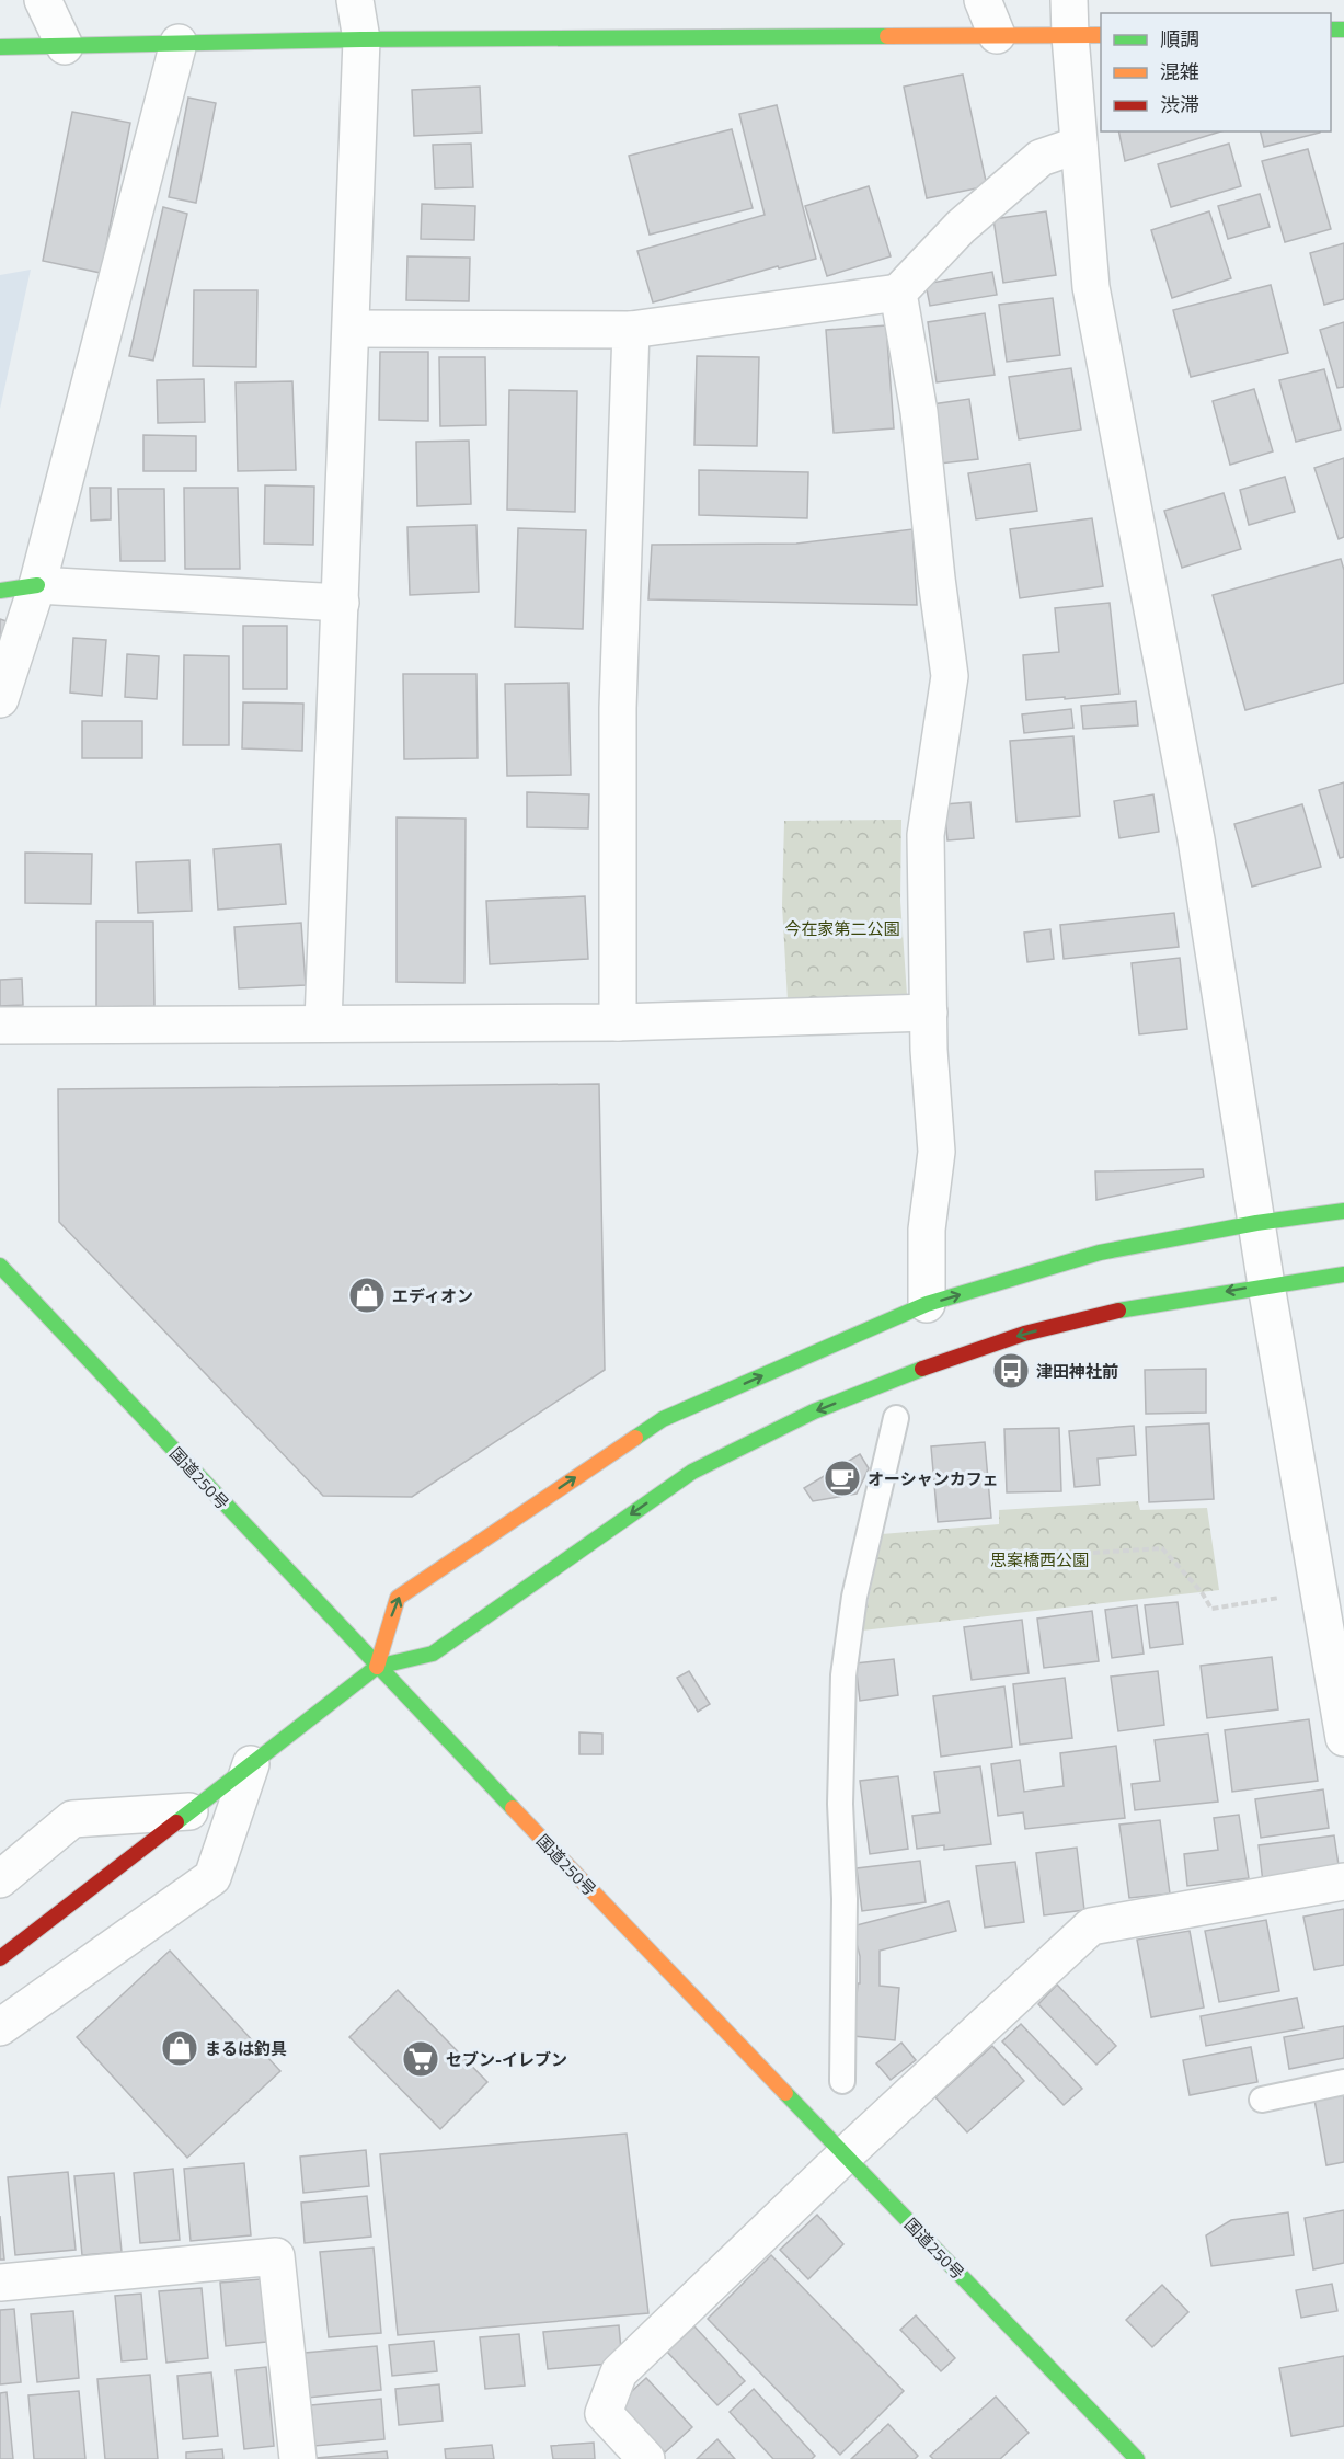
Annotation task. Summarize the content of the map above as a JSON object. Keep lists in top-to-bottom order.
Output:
{
  "streets": {
    "main road": ["国道250号"]
  },
  "parks": ["今在家第二公園", "思案橋西公園"],
  "places": {
    "shop": ["エディオン", "まるは釣具"],
    "bus stop": ["津田神社前"],
    "cafe": ["オーシャンカフェ"],
    "supermarket": ["セブン-イレブン"]
  },
  "legend": ["順調", "混雑", "渋滞"]
}
